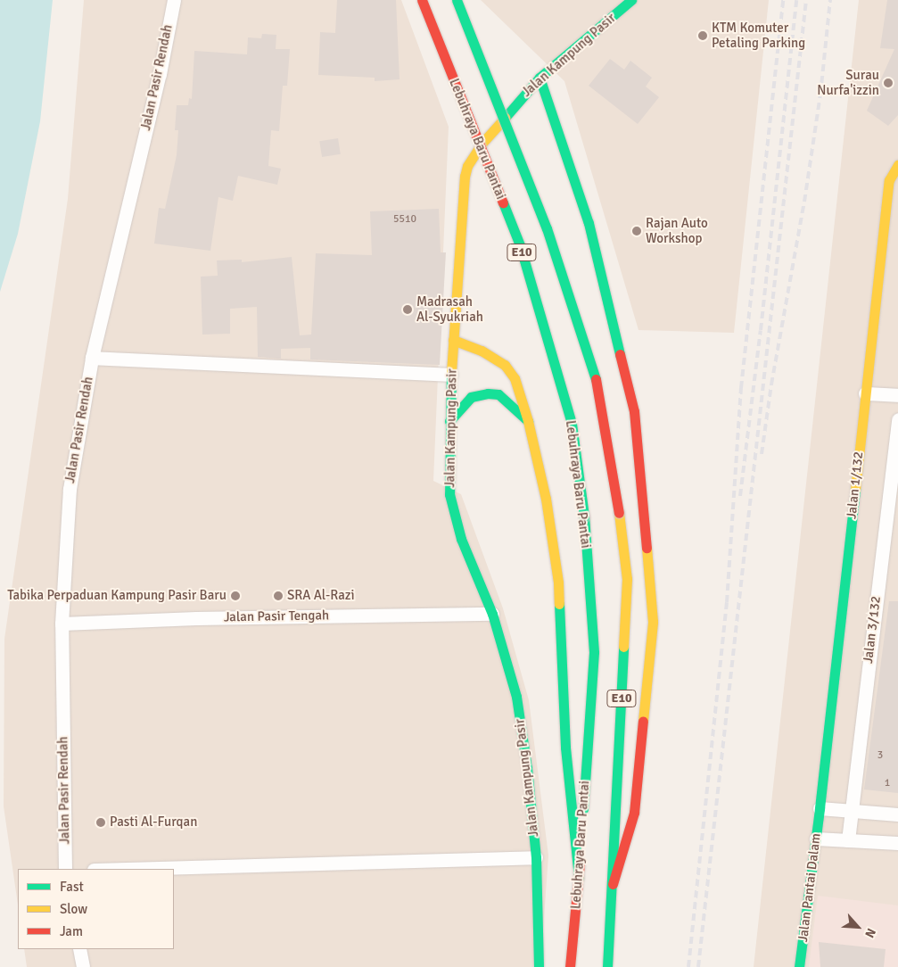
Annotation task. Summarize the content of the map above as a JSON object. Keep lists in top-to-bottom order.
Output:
{
  "streets": {
    "main road": [
      "Jalan Kampung Pasir",
      "Lebuhraya Baru Pantai",
      "E10",
      "Jalan 1/132",
      "Jalan Pantai Dalam"
    ],
    "street": ["Jalan Pasir Rendah", "Jalan Pasir Tengah", "Jalan 3/132"]
  },
  "crossings": [
    ["Jalan Kampung Pasir", "Jalan Pasir Tengah"],
    ["Jalan Pasir Rendah", "Jalan Pasir Tengah"],
    ["Jalan 1/132", "Jalan Pantai Dalam"]
  ],
  "places": [
    "KTM Komuter Petaling Parking",
    "Surau Nurfa'izzin",
    "Rajan Auto Workshop",
    "Madrasah Al-Syukriah",
    "Tabika Perpaduan Kampung Pasir Baru",
    "SRA Al-Razi",
    "Pasti Al-Furqan"
  ],
  "house_numbers": ["5510", "3", "1"],
  "legend": ["Fast", "Slow", "Jam"],
  "north": "bottom right"
}
